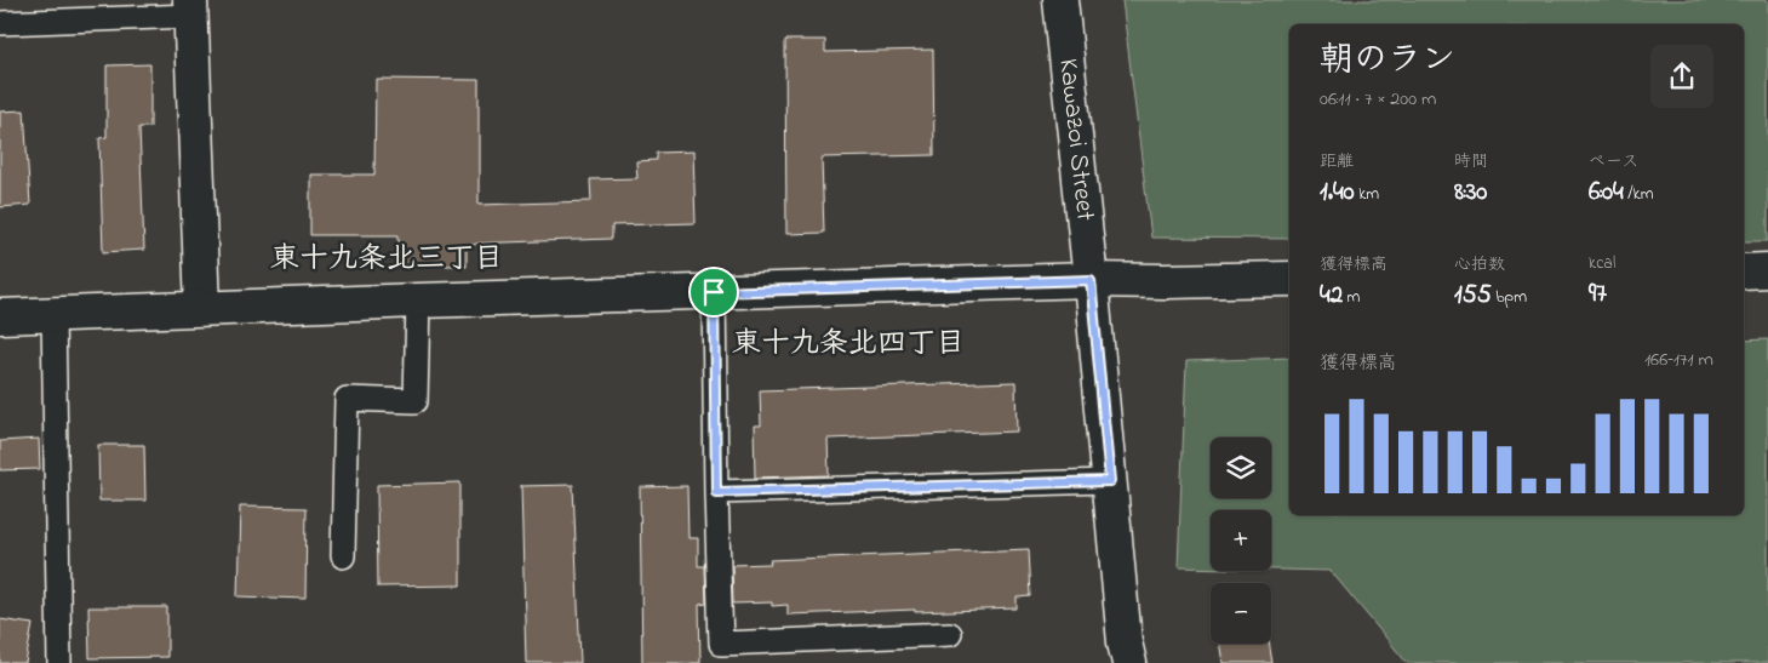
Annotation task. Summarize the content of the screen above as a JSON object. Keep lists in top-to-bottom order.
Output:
{
  "streets": {
    "street": ["Kawazoi Street"]
  },
  "districts": ["東十九条北三丁目", "東十九条北四丁目"],
  "page": {
    "heading": ["朝のラン", "06:11 · 7 × 200 m"],
    "stats": [
      ["距離", "1.40 km"],
      ["時間", "8:30"],
      ["ペース", "6:04 /km"],
      ["獲得標高", "42 m"],
      ["心拍数", "155 bpm"],
      ["kcal", "97"]
    ],
    "chart": ["獲得標高", "166–171 m"],
    "map_buttons": ["+", "−"]
  }
}
